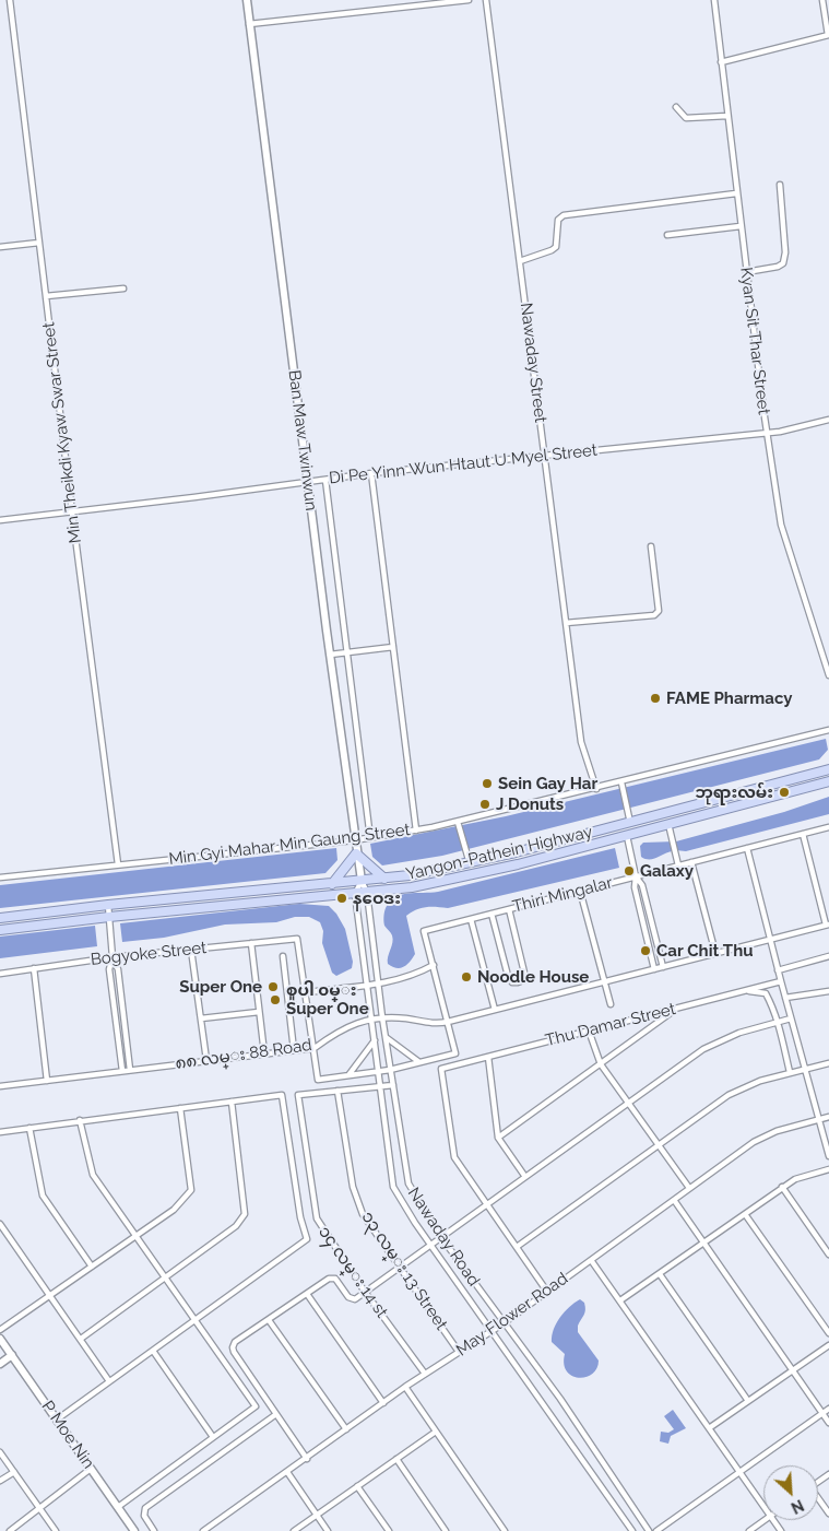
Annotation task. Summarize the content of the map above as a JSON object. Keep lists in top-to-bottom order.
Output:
{
  "streets": {
    "main road": ["Yangon-Pathein Highway"],
    "street": [
      "Kyan Sit Thar Street",
      "Nawaday Street",
      "Min Theikdi Kyaw Swar Street",
      "Ban Maw Twinwun",
      "Di Pe Yinn Wun Htaut U Myel Street",
      "Min Gyi Mahar Min Gaung Street",
      "Thiri Mingalar",
      "Bogyoke Street",
      "Thu Damar Street",
      "၈၈ လမ္း 88 Road",
      "Nawaday Road",
      "၁၃ လမ္း 13 Street",
      "၁၄ လမ္း 14 st",
      "May Flower Road",
      "P Moe Nin"
    ]
  },
  "crossings": [
    ["Kyan Sit Thar Street", "Di Pe Yinn Wun Htaut U Myel Street"],
    ["Nawaday Street", "Di Pe Yinn Wun Htaut U Myel Street"],
    ["Nawaday Street", "Min Gyi Mahar Min Gaung Street"],
    ["Min Theikdi Kyaw Swar Street", "Di Pe Yinn Wun Htaut U Myel Street"],
    ["Min Theikdi Kyaw Swar Street", "Min Gyi Mahar Min Gaung Street"],
    ["Ban Maw Twinwun", "Di Pe Yinn Wun Htaut U Myel Street"],
    ["Ban Maw Twinwun", "Min Gyi Mahar Min Gaung Street"],
    ["Ban Maw Twinwun", "Yangon-Pathein Highway"],
    ["Ban Maw Twinwun", "Nawaday Road"],
    ["Yangon-Pathein Highway", "Nawaday Road"],
    ["၈၈ လမ္း 88 Road", "Nawaday Road"],
    ["Nawaday Road", "May Flower Road"],
    ["၁၃ လမ္း 13 Street", "၁၄ လမ္း 14 st"],
    ["၁၃ လမ္း 13 Street", "May Flower Road"],
    ["၁၄ လမ္း 14 st", "May Flower Road"]
  ],
  "places": [
    "FAME Pharmacy",
    "Sein Gay Har",
    "ဘုရားလမ်း",
    "J Donuts",
    "Galaxy",
    "နဝေဒး",
    "Car Chit Thu",
    "Noodle House",
    "Super One",
    "စူပါ ၀မ္း Super One"
  ],
  "north": "bottom right"
}
